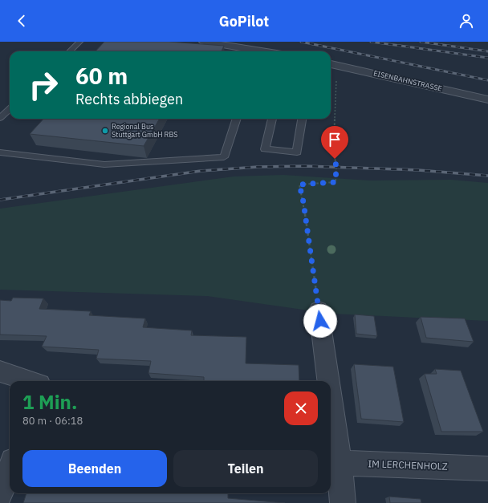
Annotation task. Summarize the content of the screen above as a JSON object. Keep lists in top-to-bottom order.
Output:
{
  "streets": {
    "street": ["EISENBAHNSTRASSE", "IM LERCHENHOLZ"]
  },
  "places": ["Regional Bus Stuttgart GmbH RBS"],
  "page": {
    "header": "GoPilot",
    "turn": ["60 m", "Rechts abbiegen"],
    "heading": ["1 Min.", "80 m · 06:18"],
    "buttons": ["Beenden", "Teilen"]
  }
}
